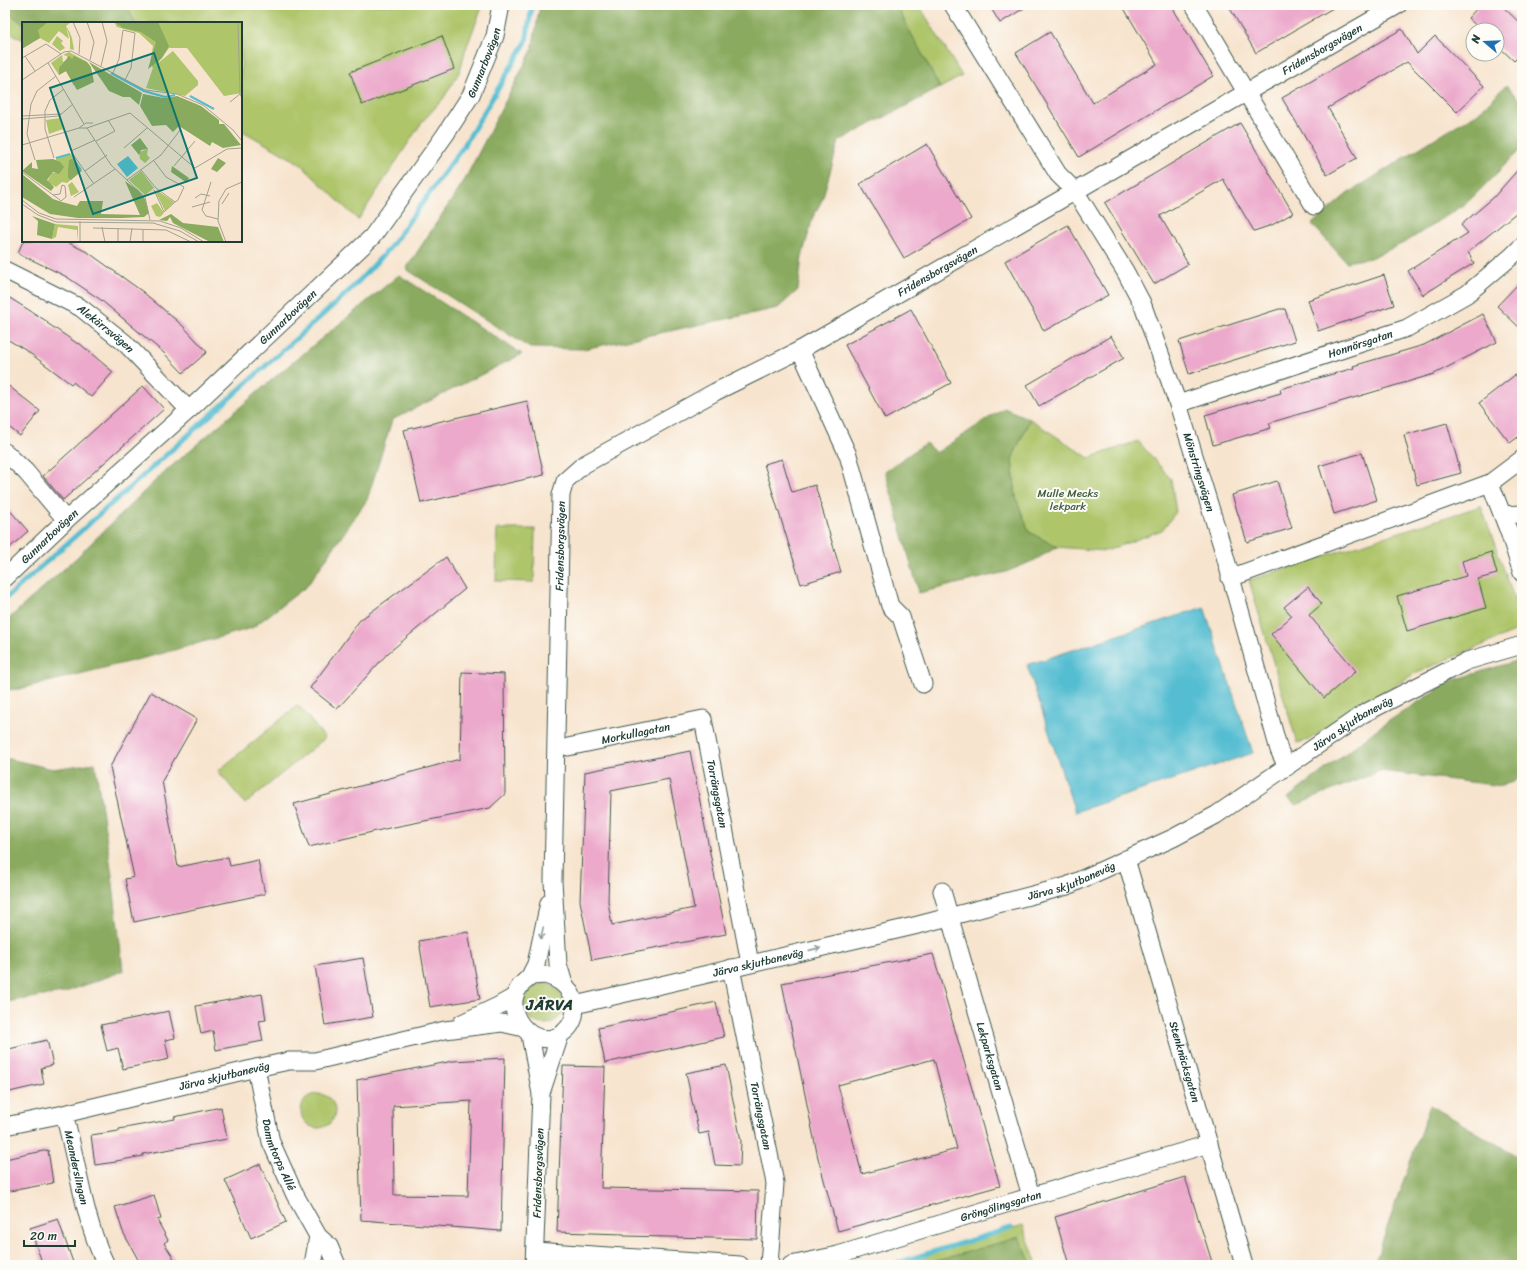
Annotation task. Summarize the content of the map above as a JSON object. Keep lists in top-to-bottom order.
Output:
{
  "streets": {
    "street": [
      "Fridensborgsvägen",
      "Gunnarbovägen",
      "Alekärrsvägen",
      "Honnörsgatan",
      "Mönstringsvägen",
      "Järva skjutbaneväg",
      "Morkullagatan",
      "Torrängsgatan",
      "Lekparksgatan",
      "Stenknäcksgatan",
      "Dammtorps Allé",
      "Meanderslingan",
      "Gröngölingsgatan"
    ]
  },
  "crossings": [
    ["Fridensborgsvägen", "Mönstringsvägen"],
    ["Fridensborgsvägen", "Järva skjutbaneväg"],
    ["Gunnarbovägen", "Alekärrsvägen"],
    ["Honnörsgatan", "Mönstringsvägen"],
    ["Mönstringsvägen", "Järva skjutbaneväg"],
    ["Järva skjutbaneväg", "Torrängsgatan"],
    ["Järva skjutbaneväg", "Lekparksgatan"],
    ["Järva skjutbaneväg", "Stenknäcksgatan"],
    ["Järva skjutbaneväg", "Dammtorps Allé"],
    ["Järva skjutbaneväg", "Meanderslingan"],
    ["Morkullagatan", "Torrängsgatan"],
    ["Lekparksgatan", "Gröngölingsgatan"],
    ["Stenknäcksgatan", "Gröngölingsgatan"]
  ],
  "districts": ["JÄRVA"],
  "parks": ["Mulle Mecks lekpark"],
  "scale_bar": "20 m",
  "north": "left"
}
